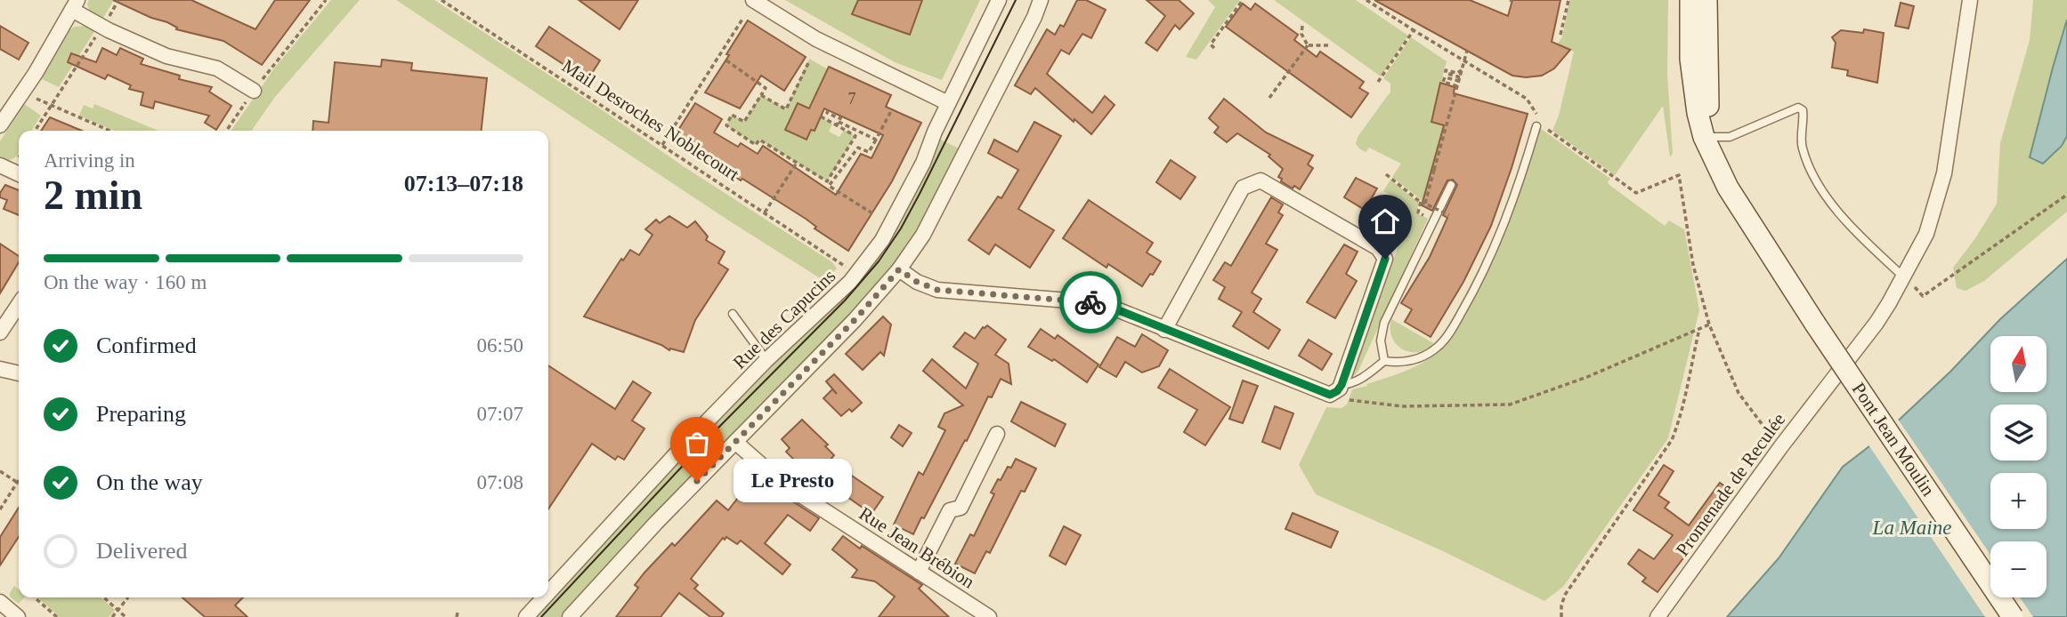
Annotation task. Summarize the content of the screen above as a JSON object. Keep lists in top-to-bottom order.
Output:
{
  "streets": {
    "main road": ["Pont Jean Moulin"],
    "street": ["Rue des Capucins", "Promenade de Reculée", "Rue Jean Brébion"],
    "path": ["Mail Desroches Noblecourt"]
  },
  "water": ["La Maine"],
  "places": ["Le Presto"],
  "house_numbers": ["7"],
  "north": "top",
  "page": {
    "heading": ["2 min", "Arriving in", "07:13–07:18"],
    "bar": "On the way · 160 m",
    "list": [
      ["Confirmed", "06:50"],
      ["Preparing", "07:07"],
      ["On the way", "07:08"],
      "Delivered"
    ],
    "map_buttons": ["+", "−"],
    "bubble": "Le Presto"
  }
}
